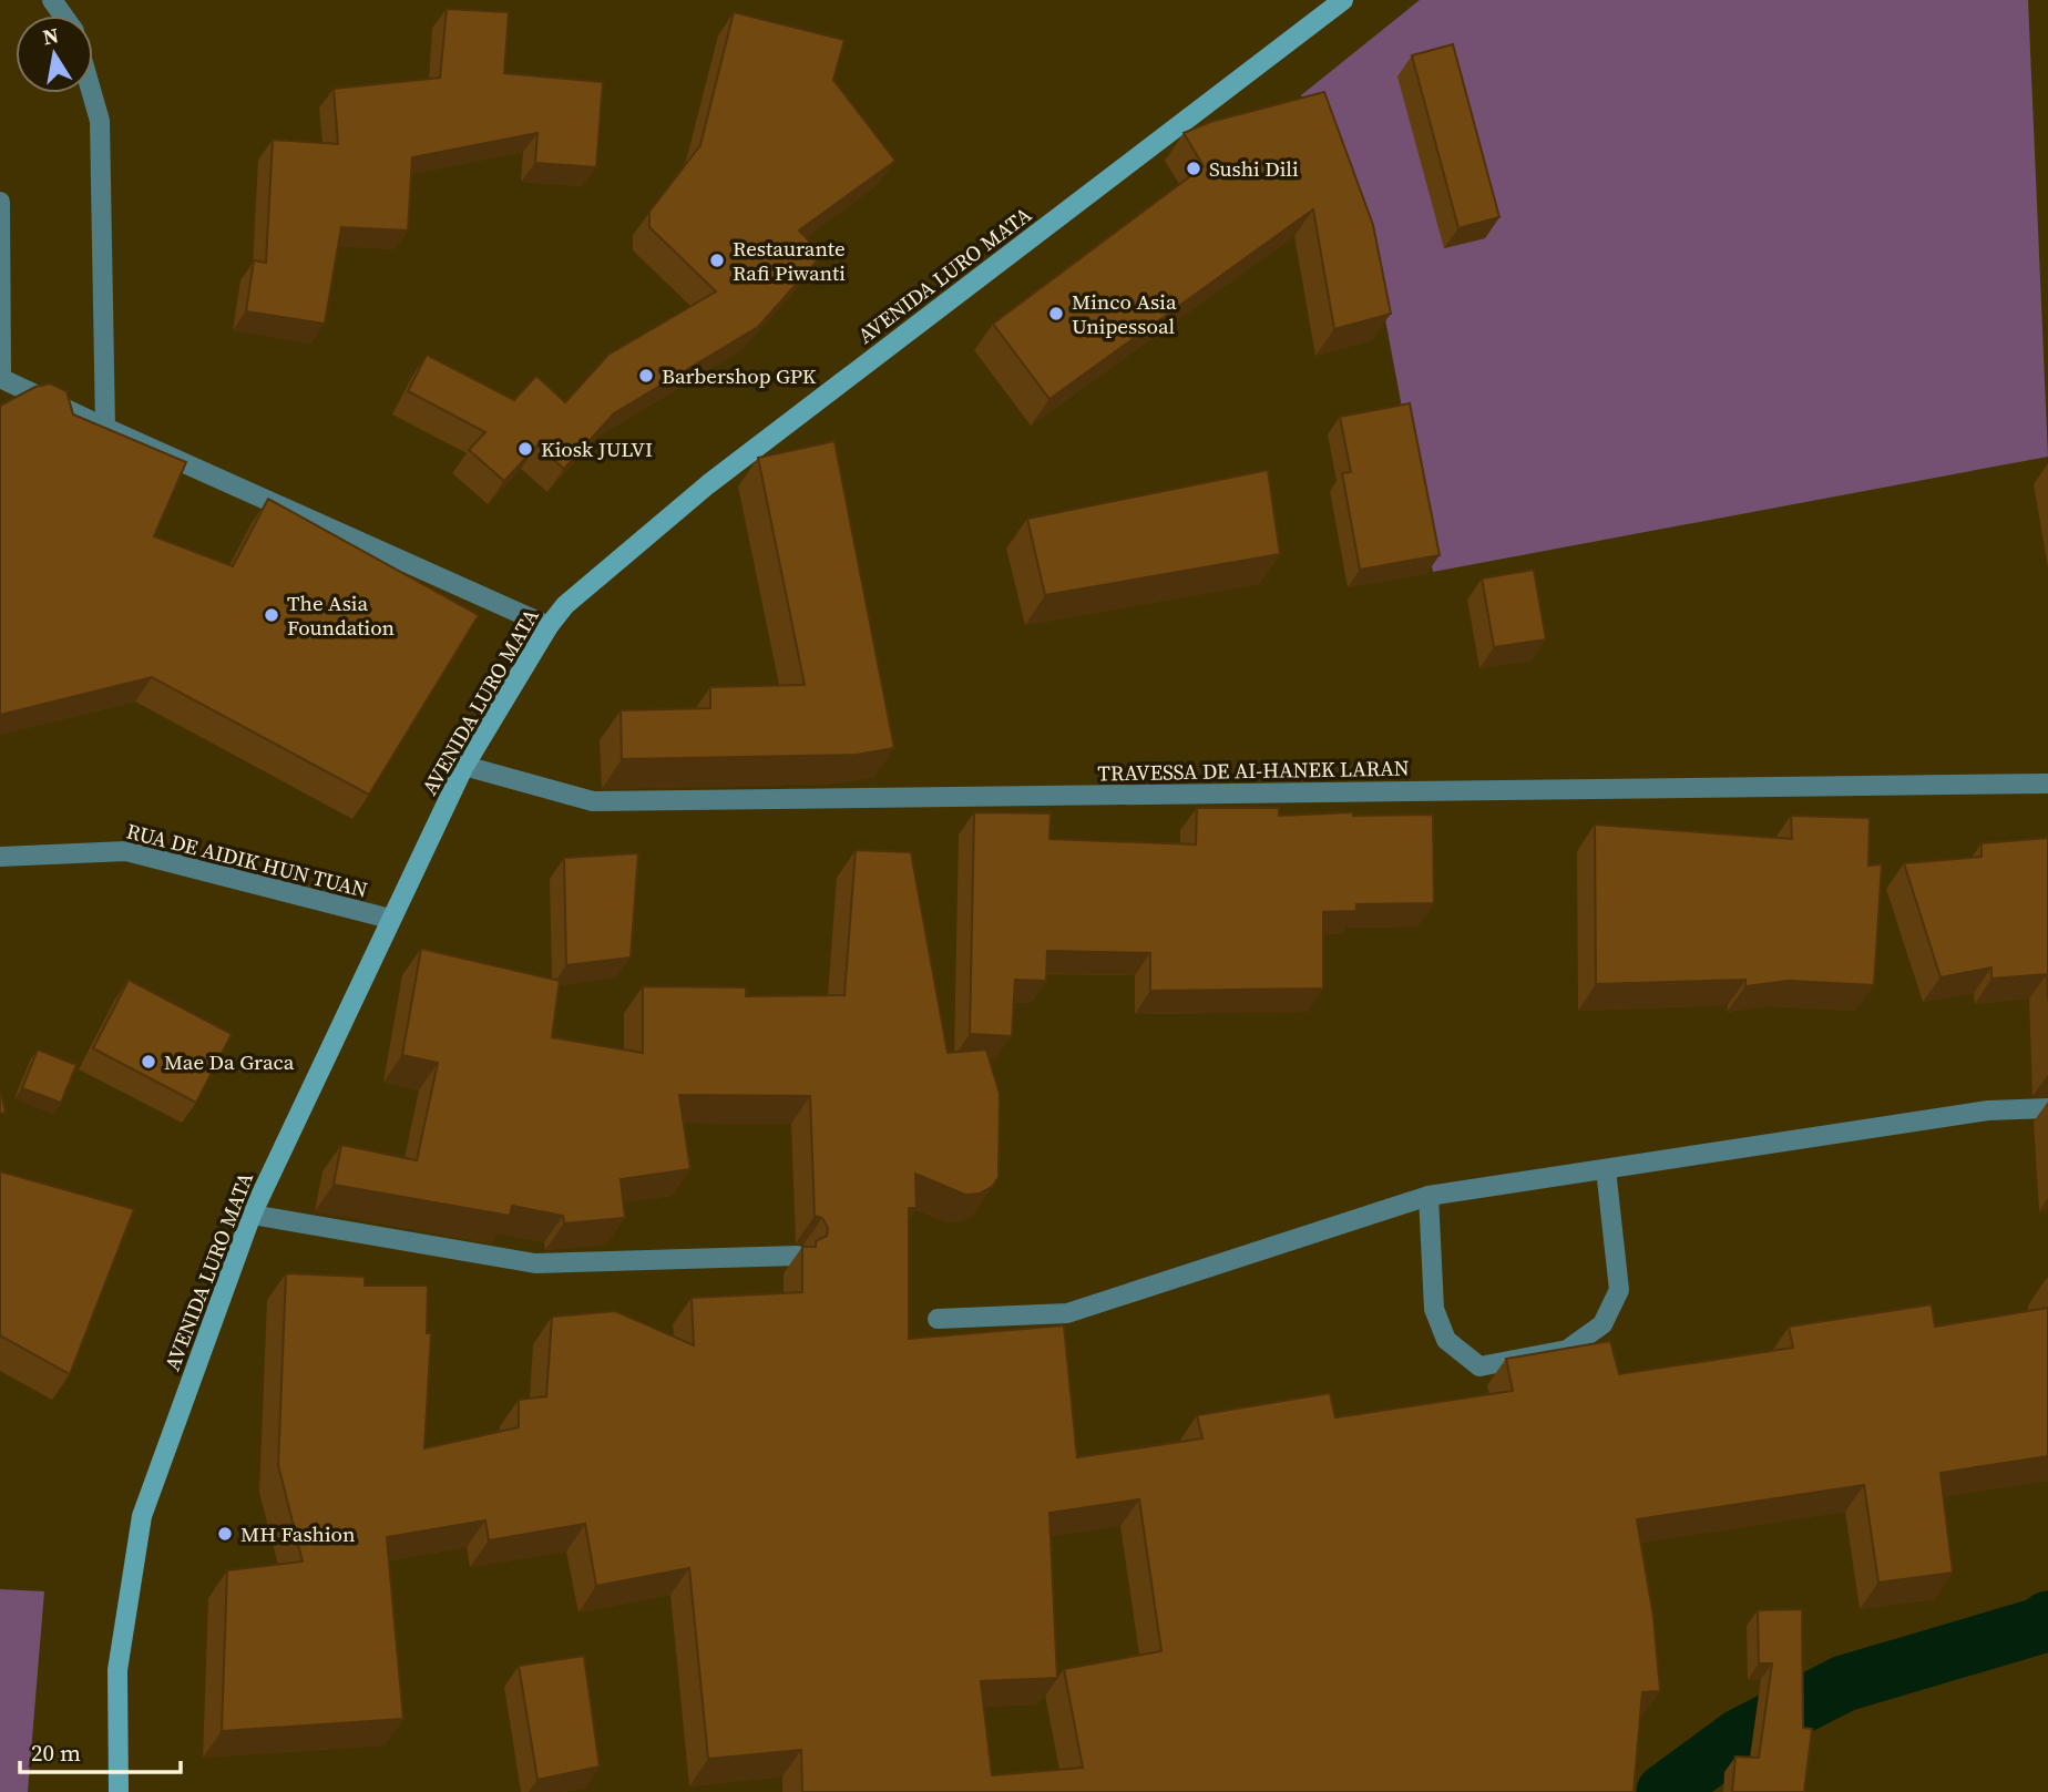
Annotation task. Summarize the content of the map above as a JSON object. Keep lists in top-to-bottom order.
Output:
{
  "streets": {
    "main road": ["AVENIDA LURO MATA"],
    "street": ["TRAVESSA DE AI-HANEK LARAN", "RUA DE AIDIK HUN TUAN"]
  },
  "crossings": [
    ["AVENIDA LURO MATA", "TRAVESSA DE AI-HANEK LARAN"],
    ["AVENIDA LURO MATA", "RUA DE AIDIK HUN TUAN"]
  ],
  "places": [
    "Sushi Dili",
    "Restaurante Rafi Piwanti",
    "Minco Asia Unipessoal",
    "Barbershop GPK",
    "Kiosk JULVI",
    "The Asia Foundation",
    "Mae Da Graca",
    "MH Fashion"
  ],
  "scale_bar": "20 m",
  "north": "top"
}
